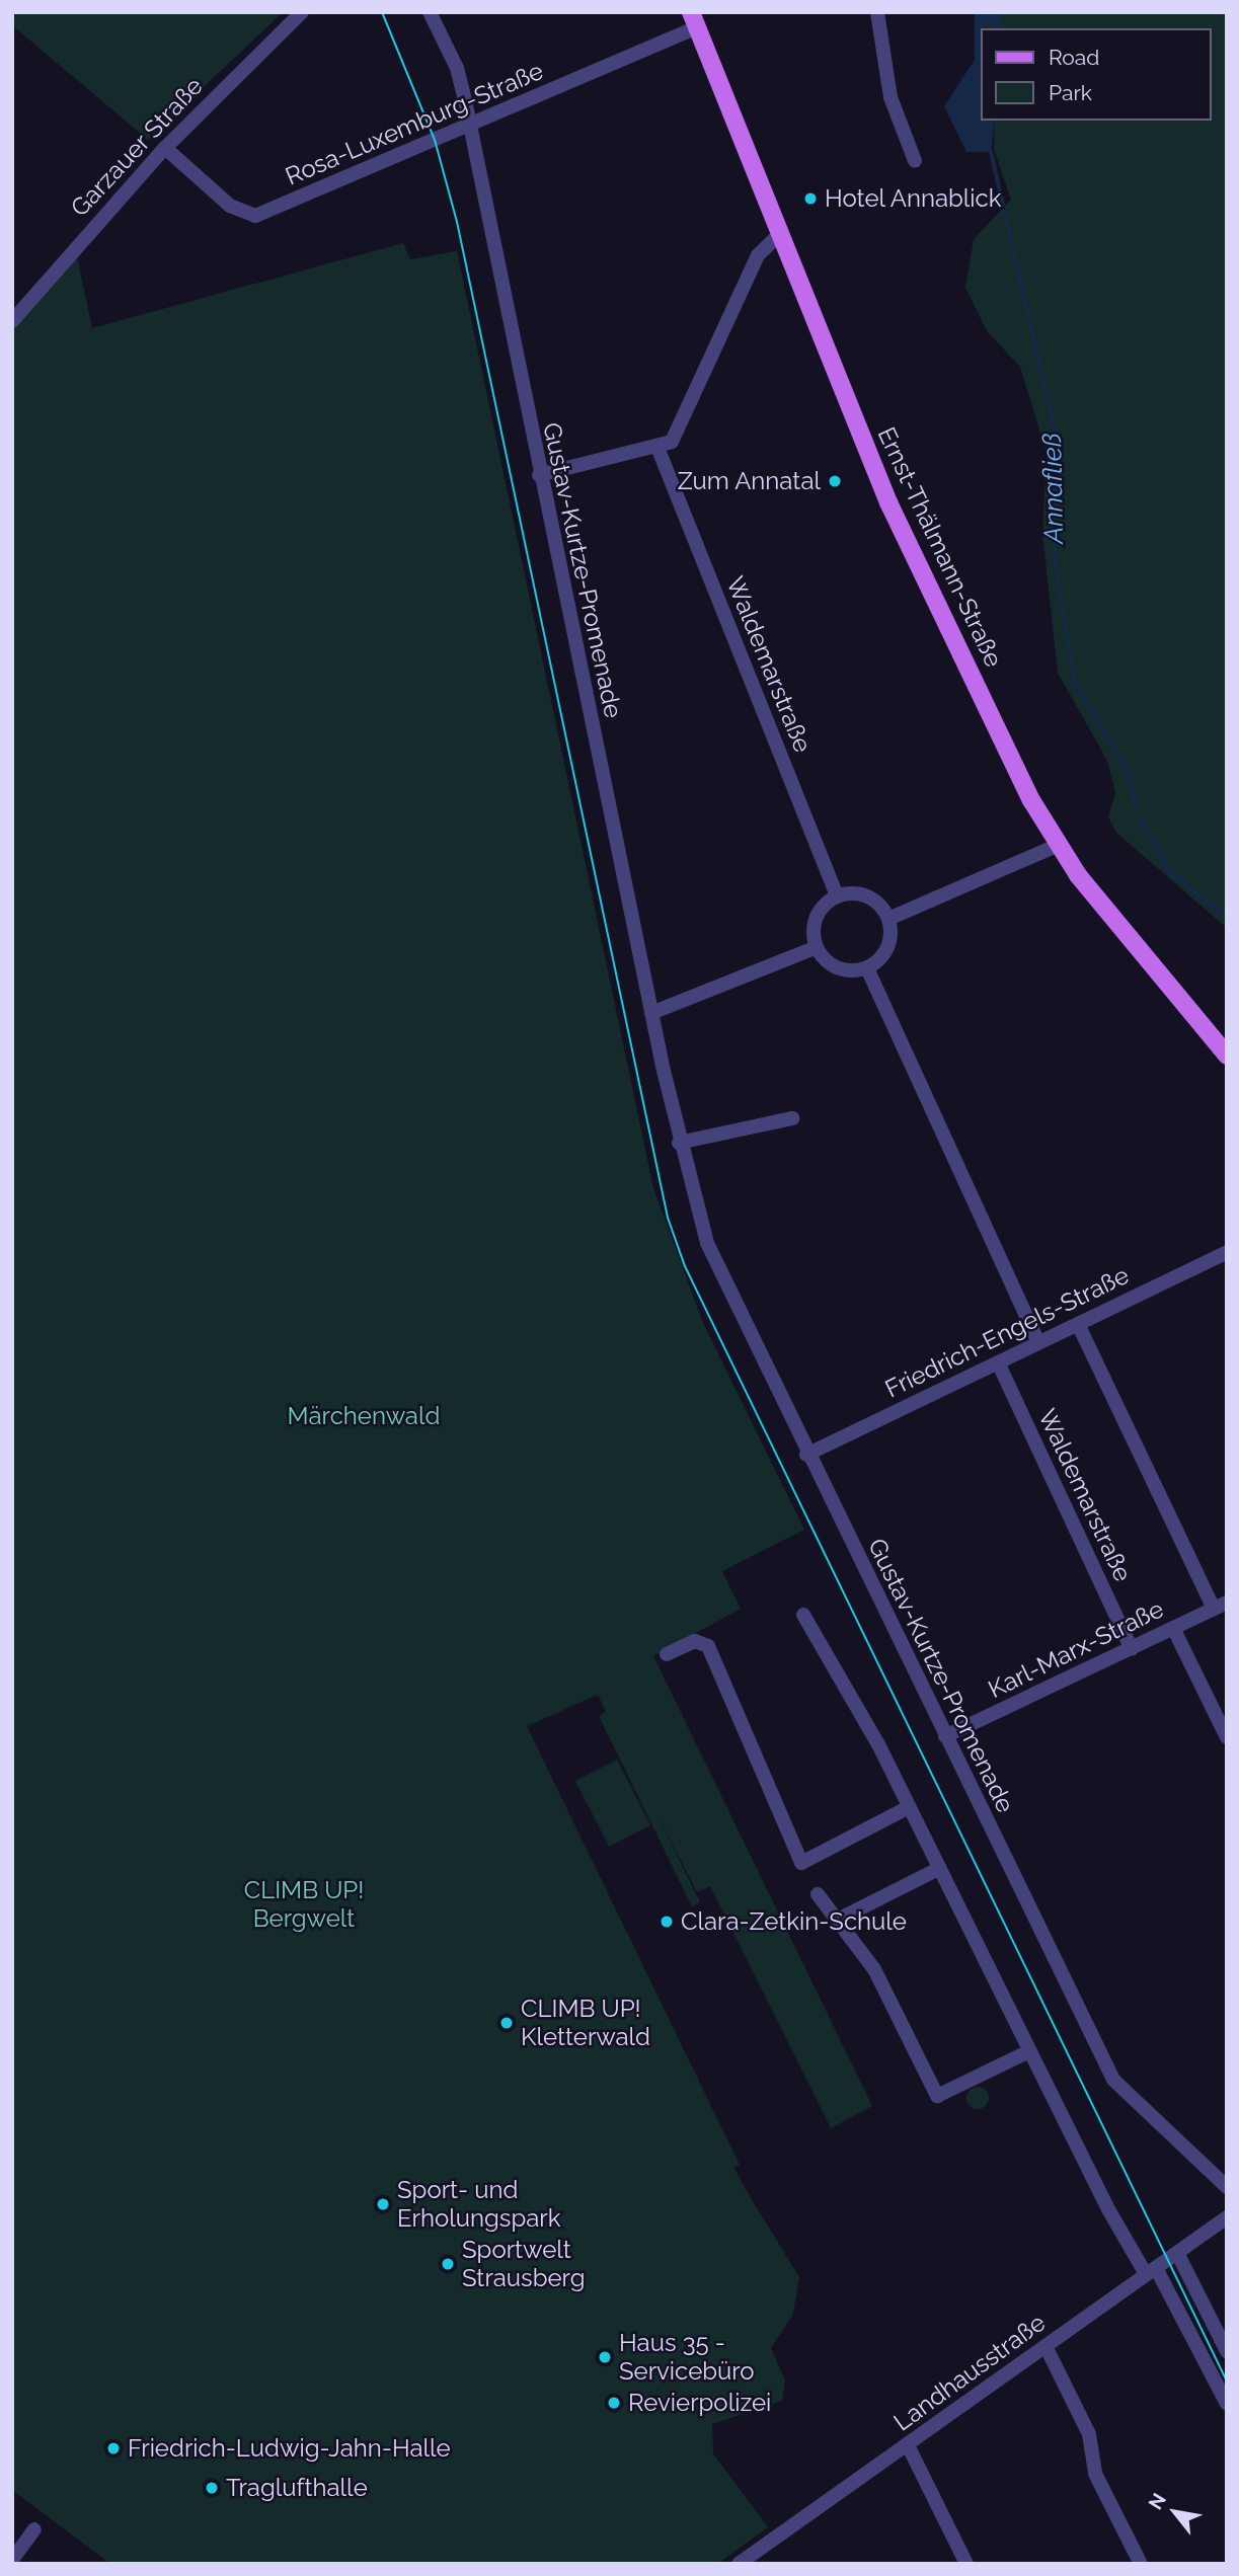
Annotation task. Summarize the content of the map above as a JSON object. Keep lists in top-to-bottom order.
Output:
{
  "streets": {
    "main road": ["Ernst-Thälmann-Straße"],
    "street": [
      "Rosa-Luxemburg-Straße",
      "Garzauer Straße",
      "Gustav-Kurtze-Promenade",
      "Waldemarstraße",
      "Friedrich-Engels-Straße",
      "Karl-Marx-Straße",
      "Landhausstraße"
    ]
  },
  "crossings": [
    ["Rosa-Luxemburg-Straße", "Garzauer Straße"],
    ["Rosa-Luxemburg-Straße", "Ernst-Thälmann-Straße"],
    ["Rosa-Luxemburg-Straße", "Gustav-Kurtze-Promenade"],
    ["Gustav-Kurtze-Promenade", "Friedrich-Engels-Straße"],
    ["Gustav-Kurtze-Promenade", "Karl-Marx-Straße"],
    ["Waldemarstraße", "Friedrich-Engels-Straße"],
    ["Waldemarstraße", "Karl-Marx-Straße"]
  ],
  "water": ["Annafließ"],
  "parks": ["Märchenwald", "CLIMB UP! Bergwelt"],
  "places": [
    "Hotel Annablick",
    "Zum Annatal",
    "Clara-Zetkin-Schule",
    "CLIMB UP! Kletterwald",
    "Sport- und Erholungspark",
    "Sportwelt Strausberg",
    "Haus 35 - Servicebüro",
    "Revierpolizei",
    "Friedrich-Ludwig-Jahn-Halle",
    "Traglufthalle"
  ],
  "legend": ["Road", "Park"],
  "north": "top left"
}
